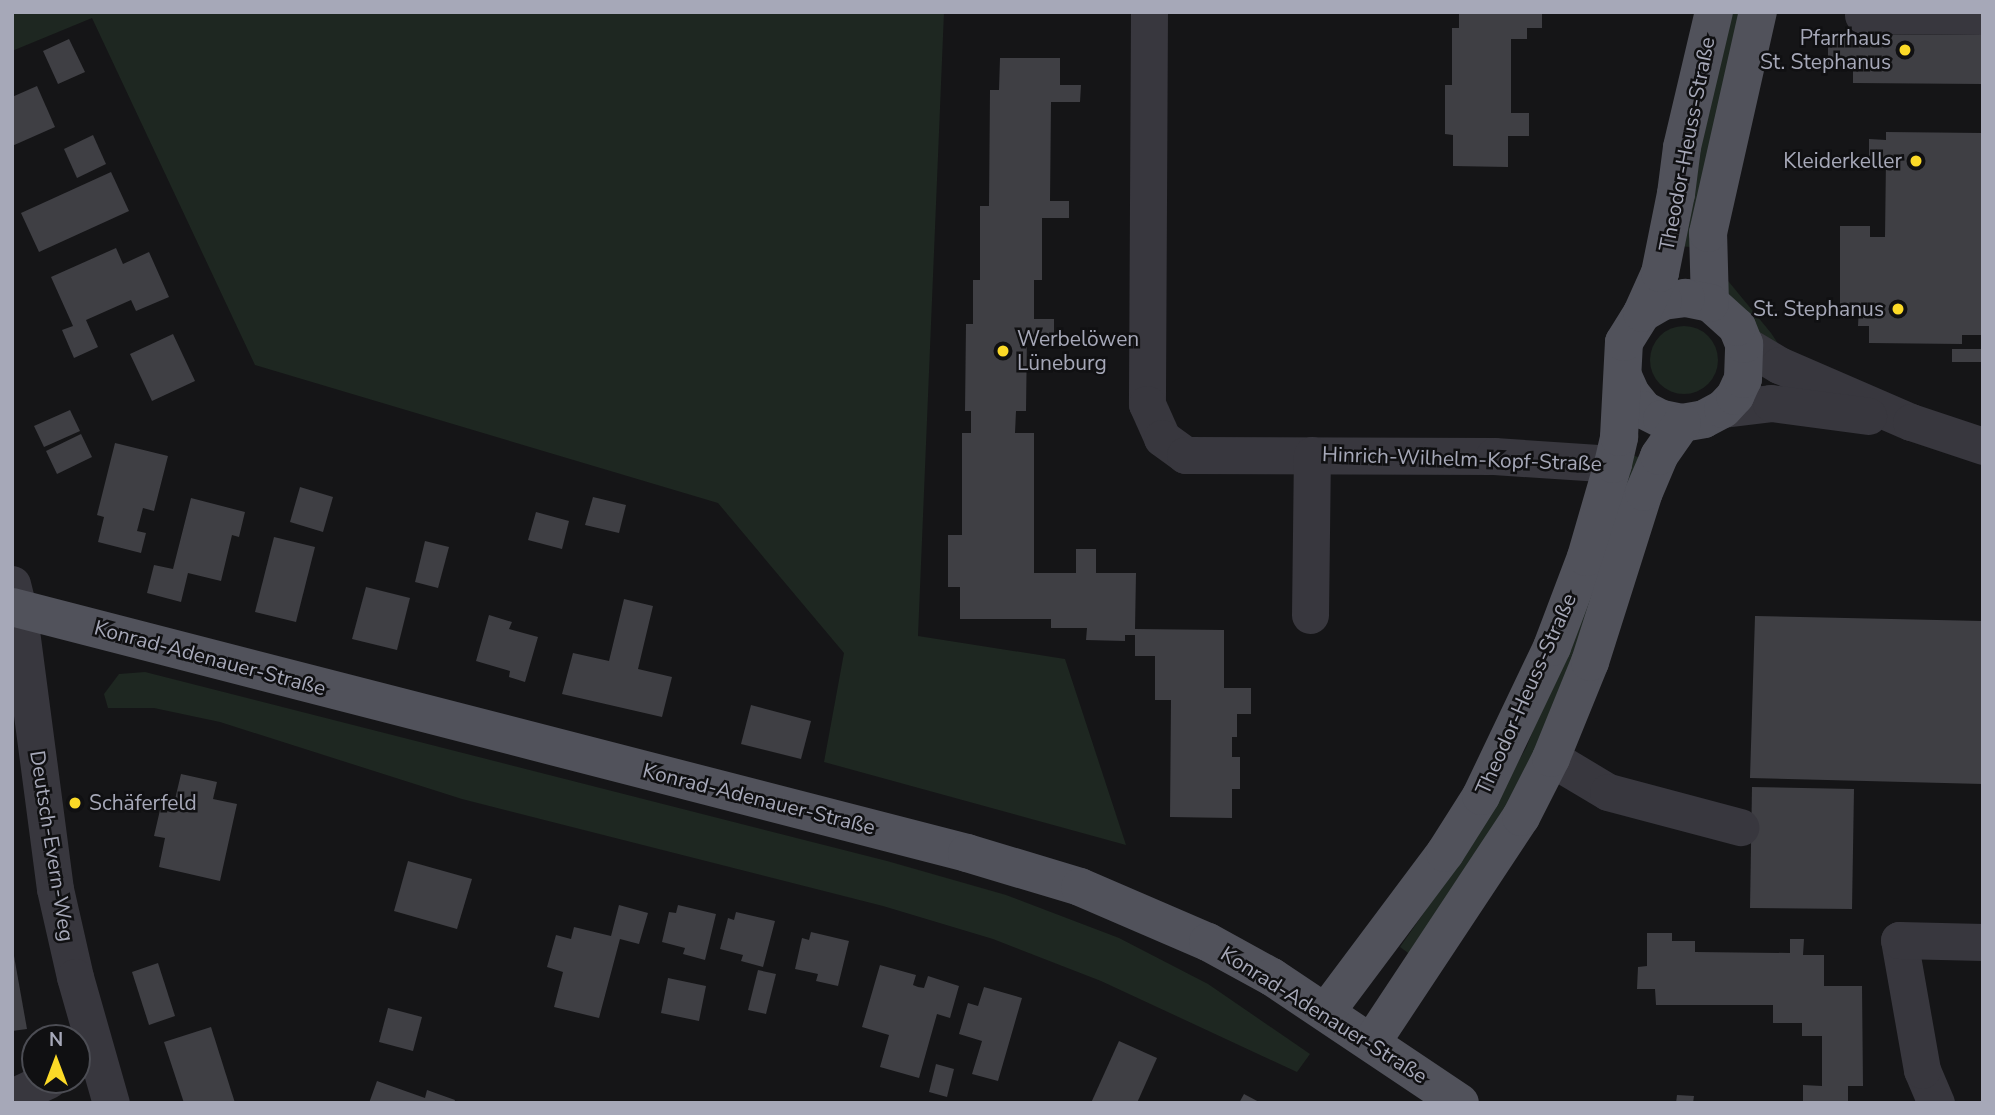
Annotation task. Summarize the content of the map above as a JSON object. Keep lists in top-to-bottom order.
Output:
{
  "streets": {
    "main road": ["Theodor-Heuss-Straße", "Konrad-Adenauer-Straße"],
    "street": ["Hinrich-Wilhelm-Kopf-Straße", "Deutsch-Evern-Weg"]
  },
  "crossings": [
    ["Theodor-Heuss-Straße", "Hinrich-Wilhelm-Kopf-Straße"],
    ["Theodor-Heuss-Straße", "Konrad-Adenauer-Straße"],
    ["Konrad-Adenauer-Straße", "Deutsch-Evern-Weg"]
  ],
  "places": [
    "Pfarrhaus St. Stephanus",
    "Kleiderkeller",
    "St. Stephanus",
    "Werbelöwen Lüneburg",
    "Schäferfeld"
  ],
  "north": "top"
}
